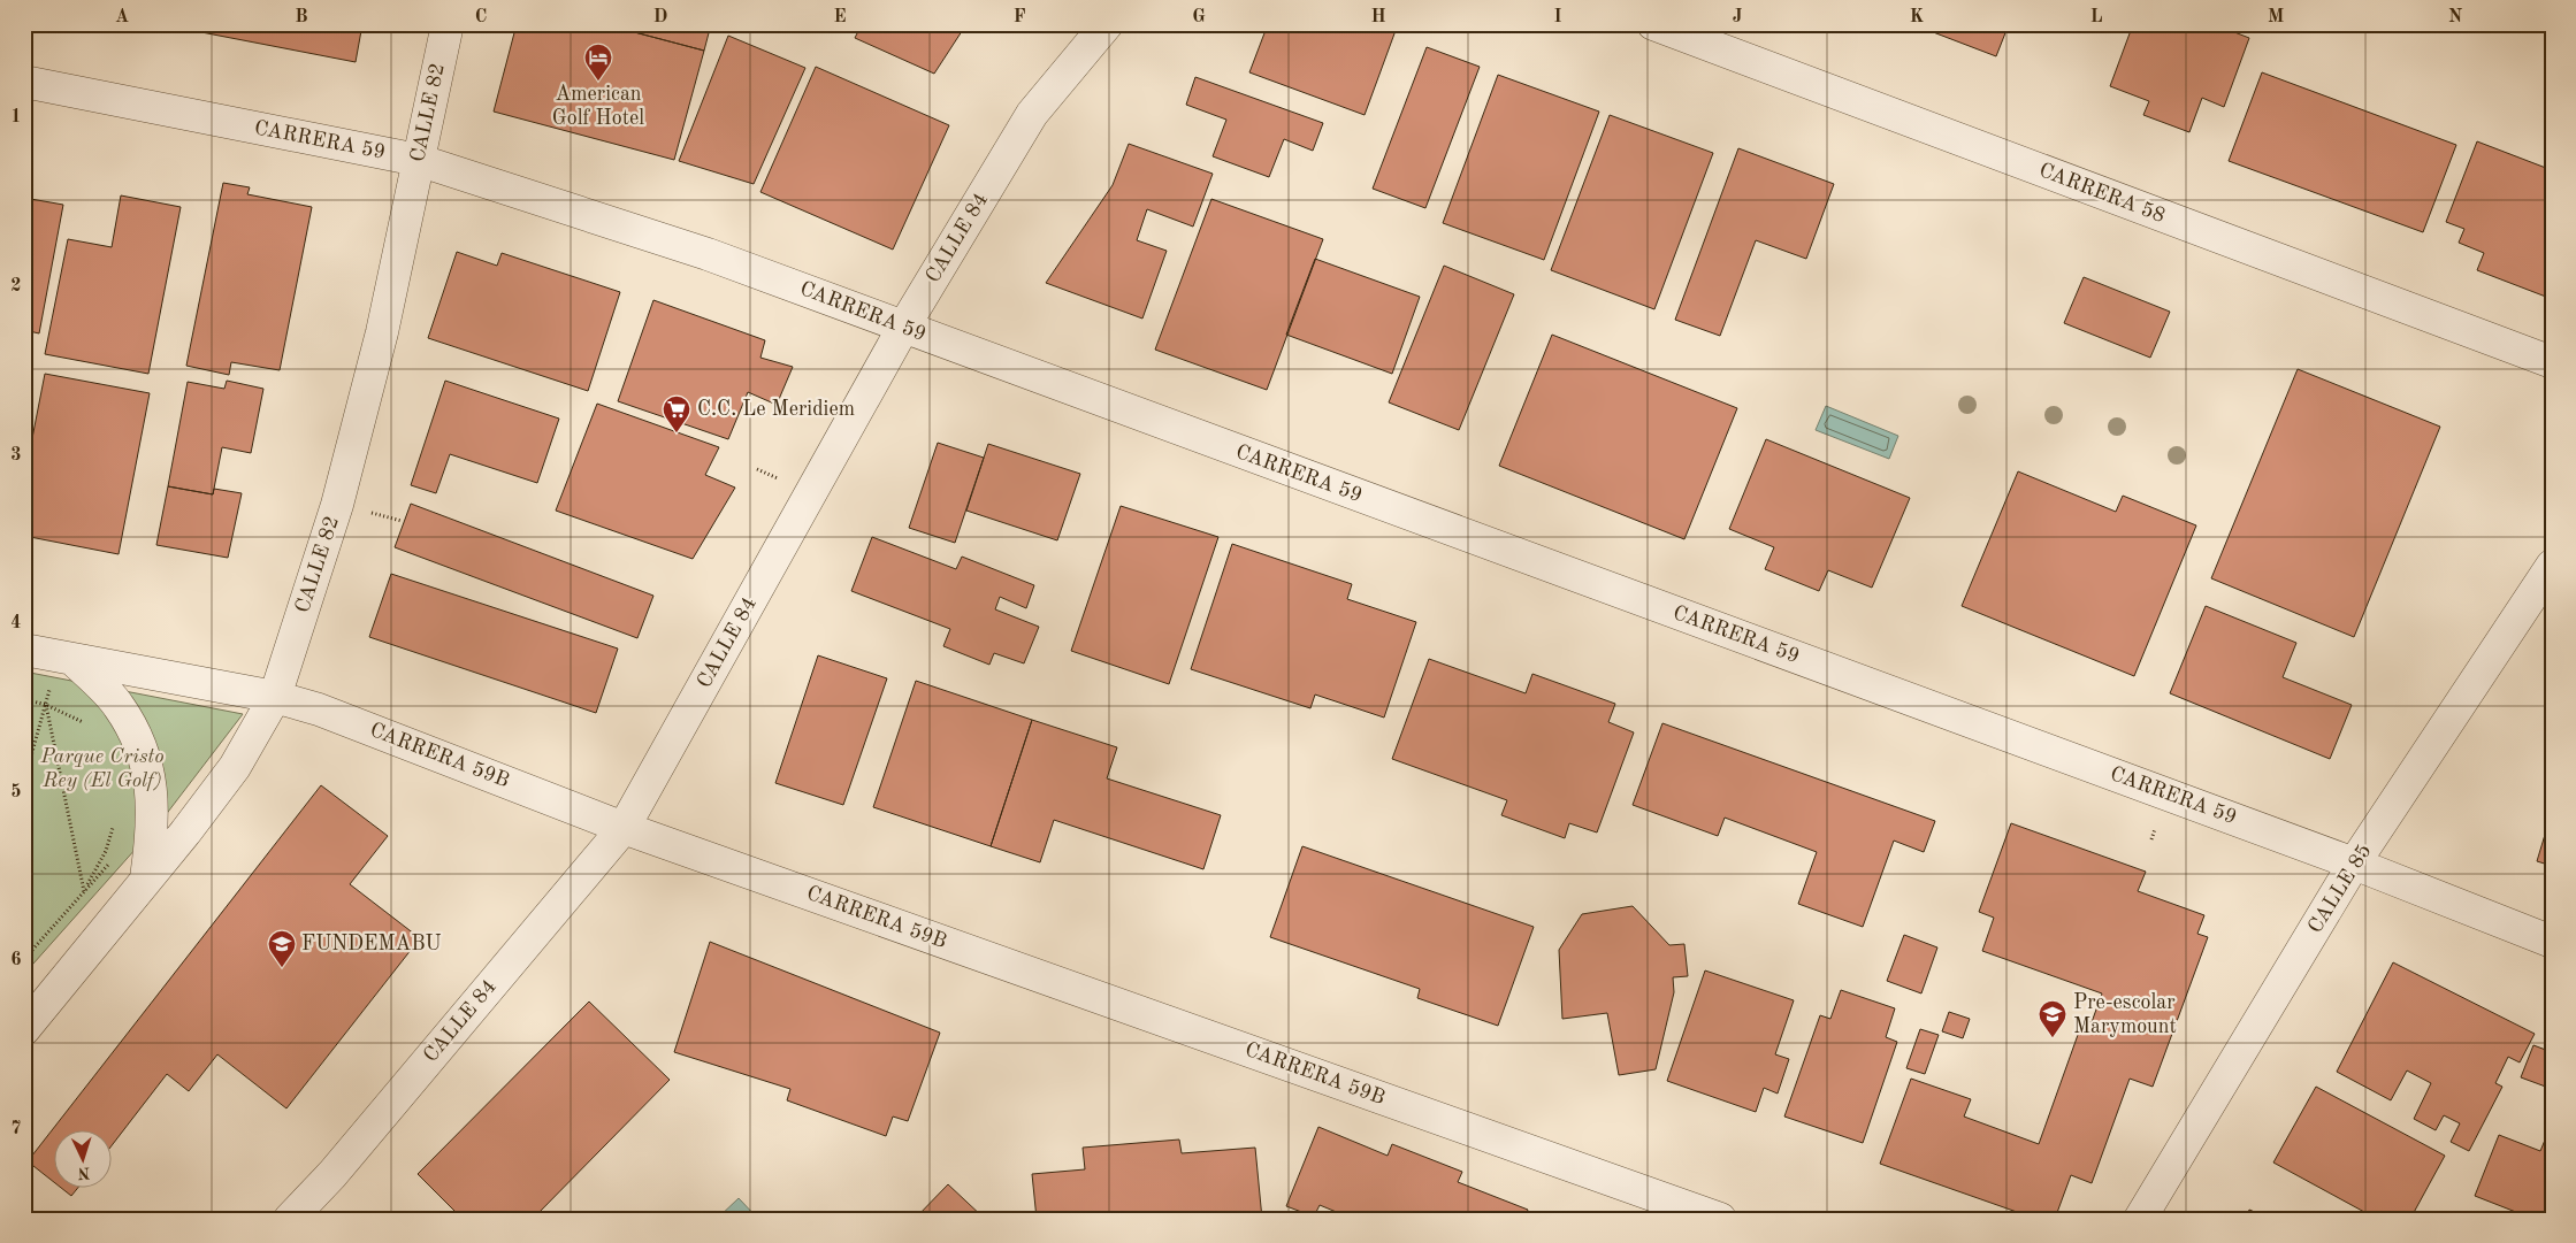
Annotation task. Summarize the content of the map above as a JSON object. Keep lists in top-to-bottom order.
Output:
{
  "streets": {
    "street": [
      "CALLE 82",
      "CARRERA 59",
      "CARRERA 58",
      "CALLE 84",
      "CARRERA 59B",
      "CALLE 85"
    ]
  },
  "crossings": [
    ["CALLE 82", "CARRERA 59"],
    ["CALLE 82", "CARRERA 59B"],
    ["CARRERA 59", "CALLE 84"],
    ["CARRERA 59", "CALLE 85"],
    ["CALLE 84", "CARRERA 59B"]
  ],
  "parks": ["Parque Cristo Rey (El Golf)"],
  "places": {
    "hotel": ["American Golf Hotel"],
    "supermarket": ["C.C. Le Meridiem"],
    "school or university": ["FUNDEMABU", "Pre-escolar Marymount"]
  },
  "north": "bottom",
  "grid": {
    "columns": [
      "A",
      "B",
      "C",
      "D",
      "E",
      "F",
      "G",
      "H",
      "I",
      "J",
      "K",
      "L",
      "M",
      "N"
    ],
    "rows": [
      "1",
      "2",
      "3",
      "4",
      "5",
      "6",
      "7"
    ]
  }
}
